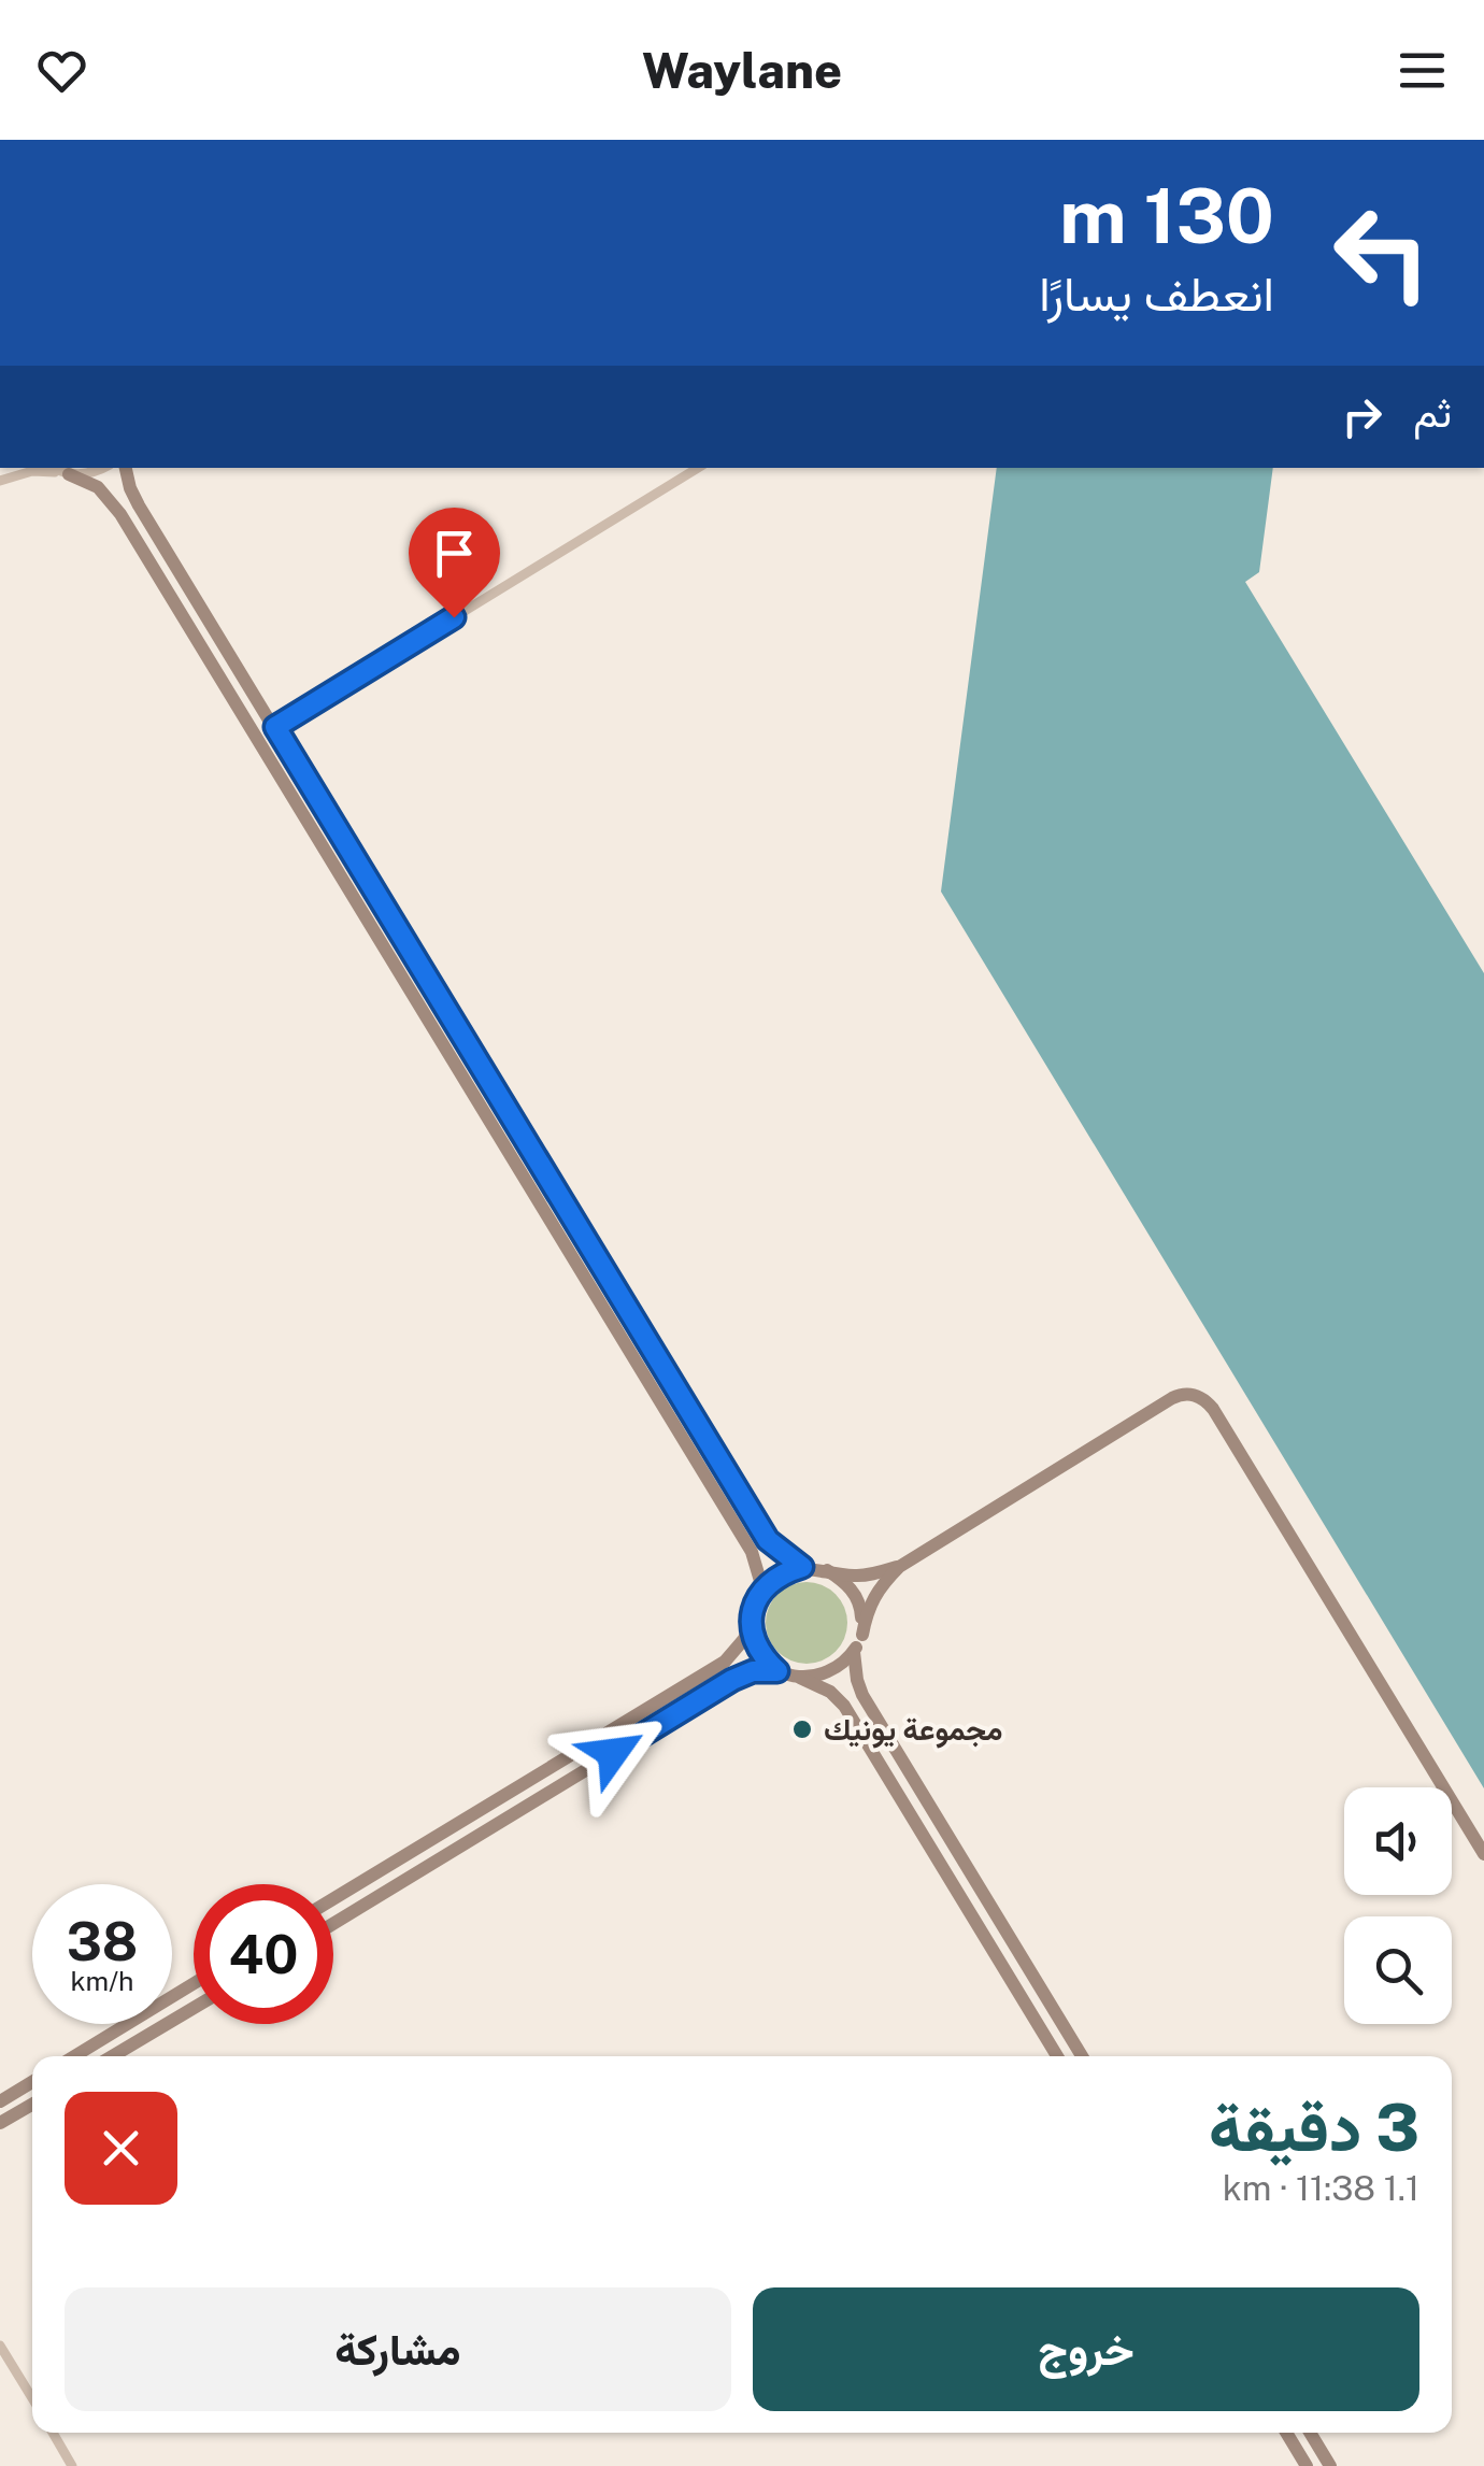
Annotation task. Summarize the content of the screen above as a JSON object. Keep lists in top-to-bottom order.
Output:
{
  "places": ["مجموعة يونيك"],
  "page": {
    "header": "Waylane",
    "turn": ["130 m", "انعطف يسارًا"],
    "then": "ثم",
    "speed": "38 km/h",
    "limit": "40",
    "heading": ["3 دقيقة", "1.1 km · 11:38"],
    "buttons": ["خروج", "مشاركة"]
  }
}
